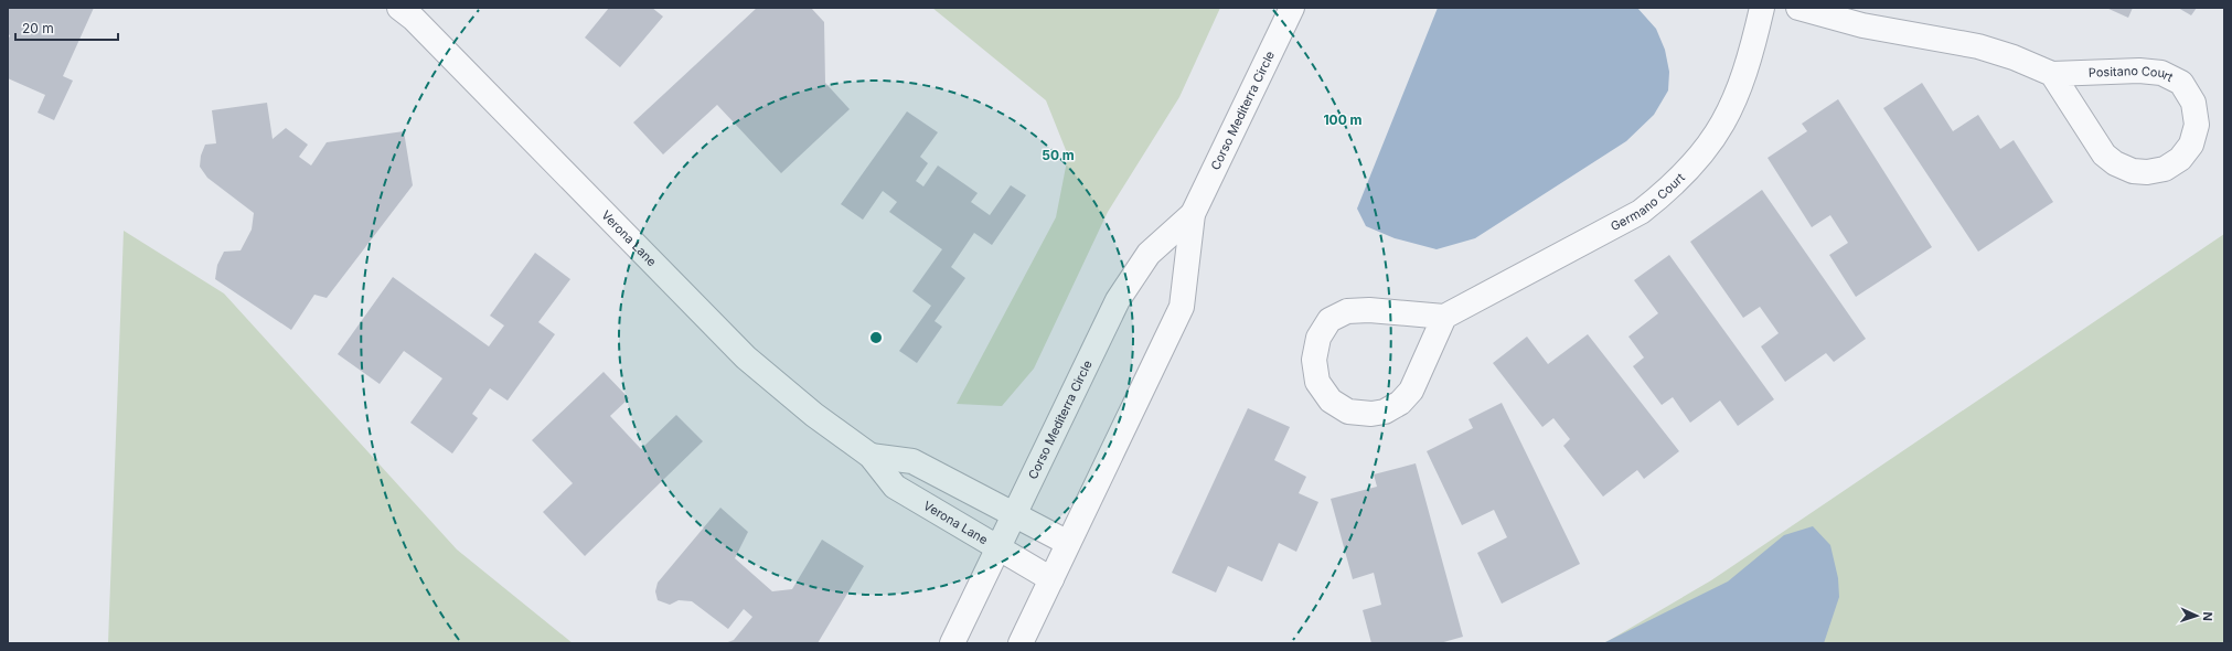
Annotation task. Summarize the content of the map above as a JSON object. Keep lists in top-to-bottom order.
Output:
{
  "streets": {
    "street": [
      "Positano Court",
      "Corso Mediterra Circle",
      "Germano Court",
      "Verona Lane"
    ]
  },
  "crossings": [
    ["Corso Mediterra Circle", "Verona Lane"]
  ],
  "scale_bar": "20 m",
  "north": "right",
  "rings": ["100 m", "50 m"]
}
